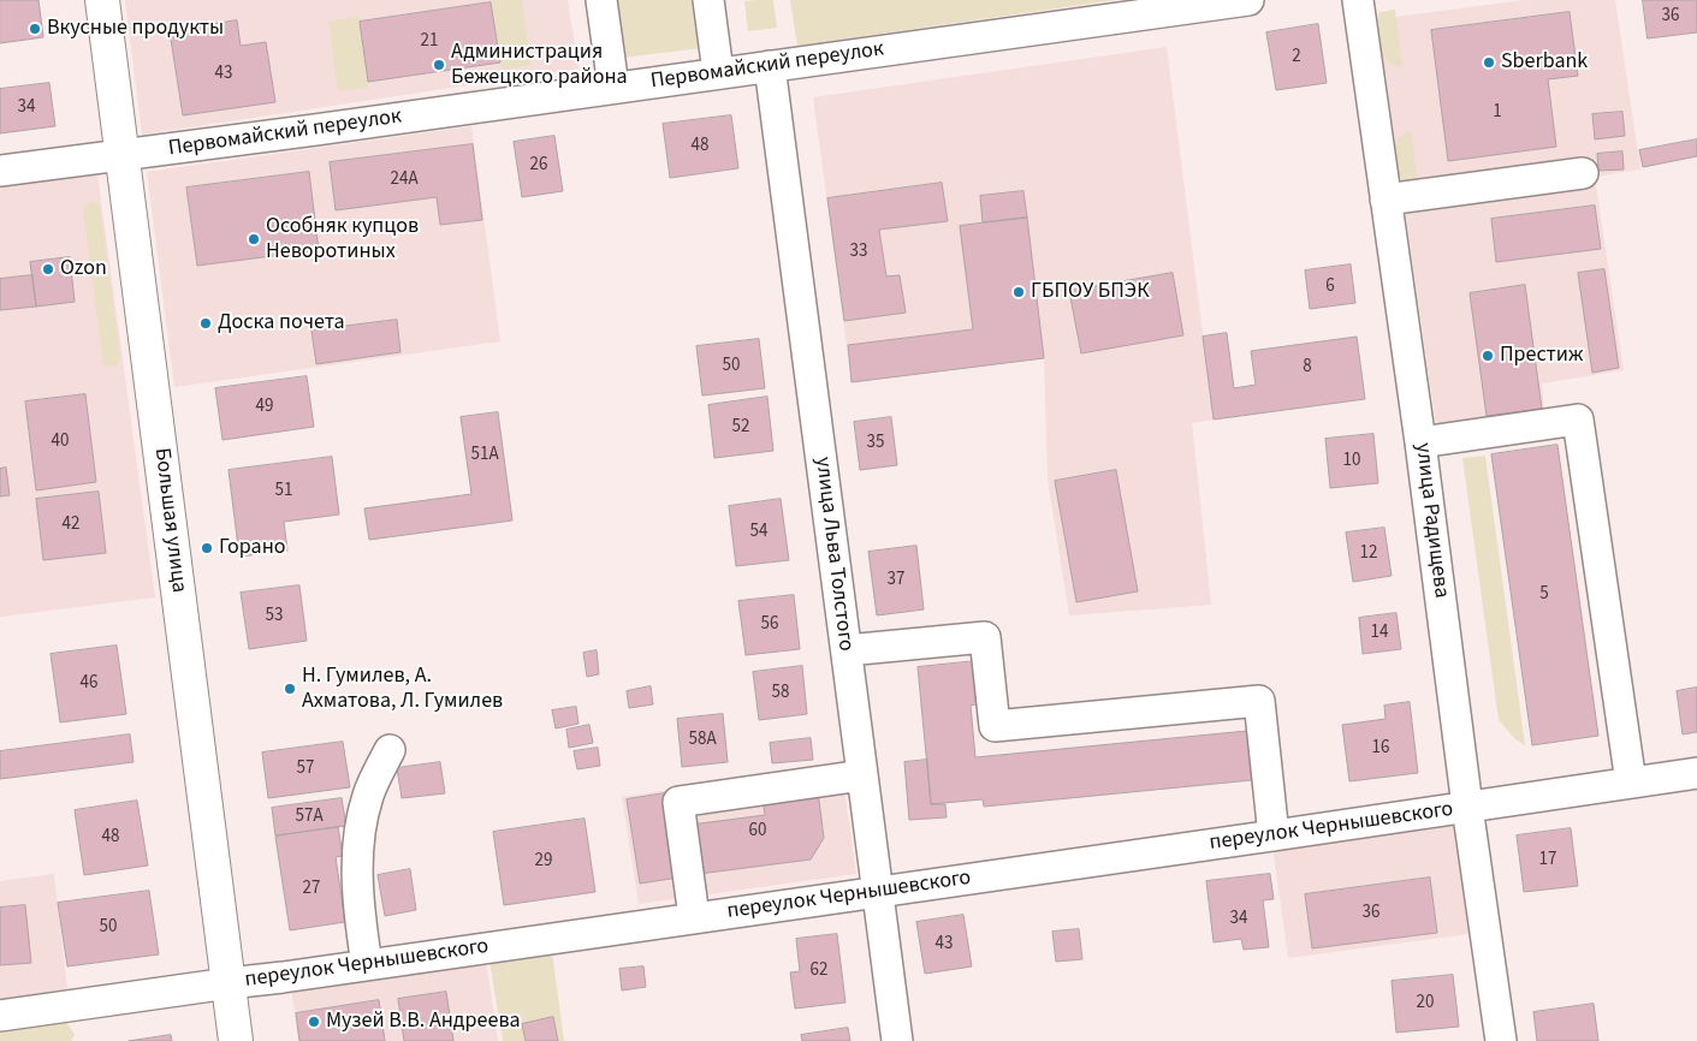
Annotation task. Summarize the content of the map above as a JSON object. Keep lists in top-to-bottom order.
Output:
{
  "streets": {
    "main road": ["Большая улица"],
    "street": [
      "Первомайский переулок",
      "улица Радищева",
      "улица Льва Толстого",
      "переулок Чернышевского"
    ]
  },
  "crossings": [
    ["Первомайский переулок", "Большая улица"],
    ["Первомайский переулок", "улица Льва Толстого"],
    ["Большая улица", "переулок Чернышевского"],
    ["улица Радищева", "переулок Чернышевского"],
    ["улица Льва Толстого", "переулок Чернышевского"]
  ],
  "places": [
    "Вкусные продукты",
    "Sberbank",
    "Администрация Бежецкого района",
    "Особняк купцов Неворотиных",
    "Ozon",
    "ГБПОУ БПЭК",
    "Доска почета",
    "Престиж",
    "Горано",
    "Н. Гумилев, А. Ахматова, Л. Гумилев",
    "Музей В.В. Андреева"
  ],
  "house_numbers": [
    "36",
    "21",
    "2",
    "43",
    "34",
    "1",
    "48",
    "26",
    "24А",
    "33",
    "6",
    "50",
    "8",
    "49",
    "52",
    "40",
    "35",
    "51А",
    "10",
    "51",
    "42",
    "54",
    "12",
    "37",
    "5",
    "53",
    "56",
    "14",
    "46",
    "58",
    "58А",
    "16",
    "57",
    "57А",
    "60",
    "48",
    "17",
    "29",
    "27",
    "36",
    "34",
    "50",
    "43",
    "62",
    "20"
  ]
}
